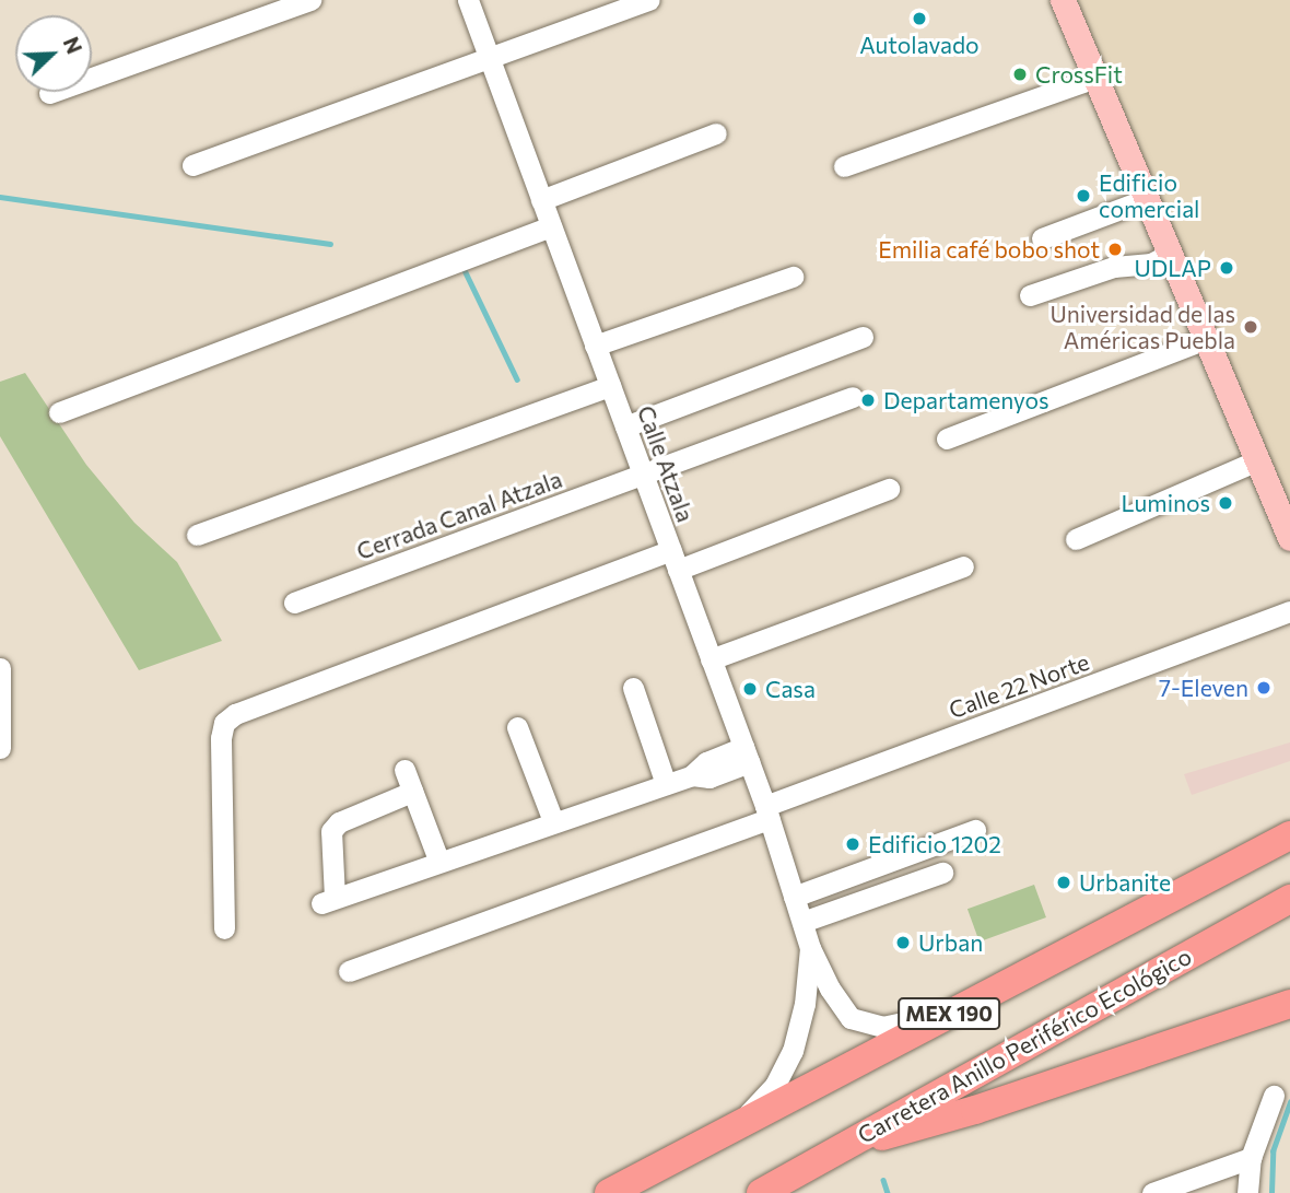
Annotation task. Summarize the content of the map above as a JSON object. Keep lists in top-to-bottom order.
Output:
{
  "streets": {
    "highway": ["MEX 190", "Carretera Anillo Periférico Ecológico"],
    "street": ["Calle Atzala", "Cerrada Canal Atzala", "Calle 22 Norte"]
  },
  "crossings": [
    ["Calle Atzala", "Cerrada Canal Atzala"],
    ["Calle Atzala", "Calle 22 Norte"],
    ["Calle Atzala", "MEX 190"]
  ],
  "places": [
    "Autolavado",
    "CrossFit",
    "Edificio comercial",
    "Emilia café bobo shot",
    "UDLAP",
    "Universidad de las Américas Puebla",
    "Departamenyos",
    "Luminos",
    "7-Eleven",
    "Casa",
    "Edificio 1202",
    "Urbanite",
    "Urban"
  ],
  "north": "top right"
}
